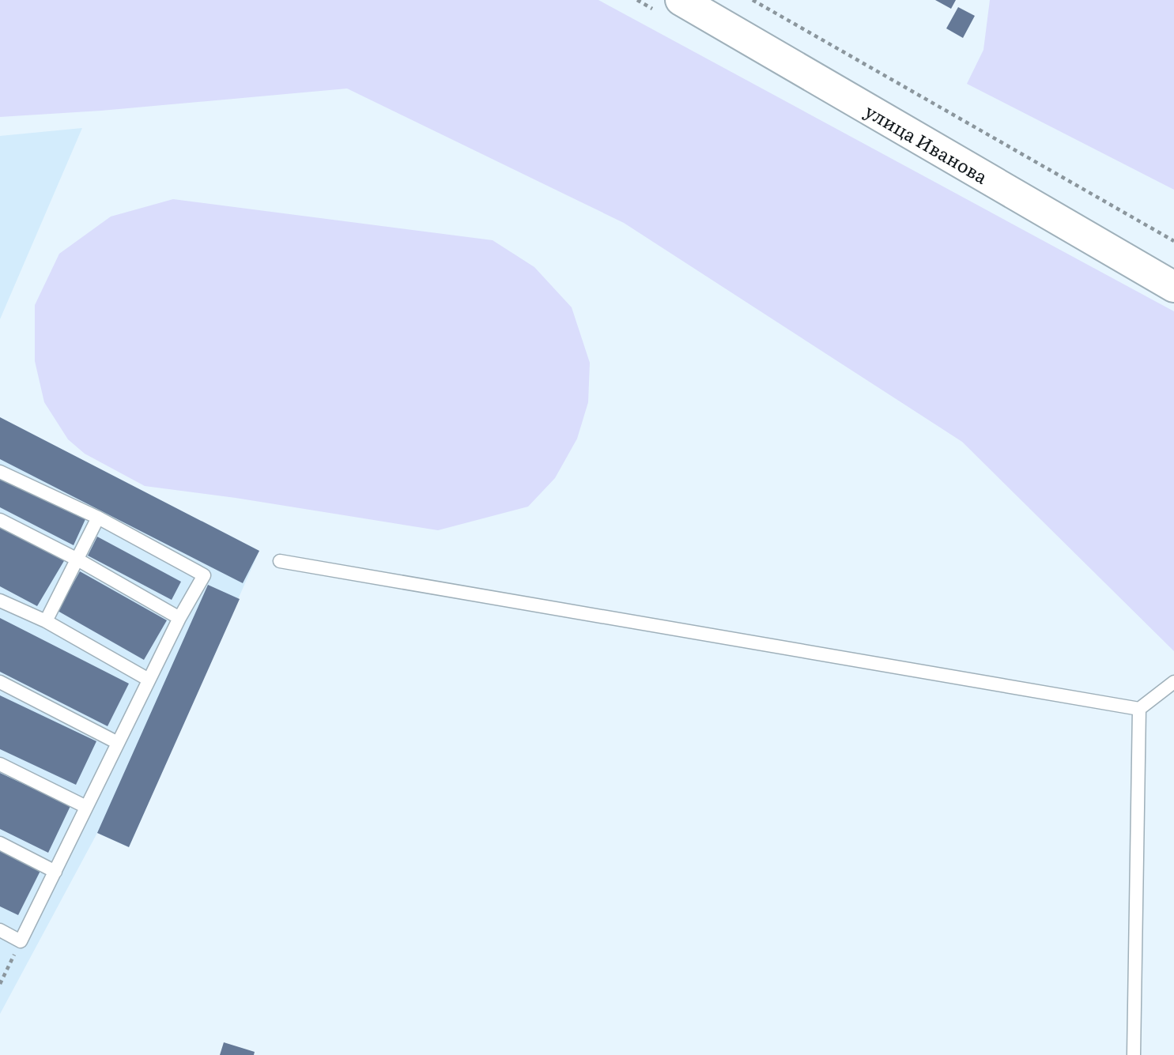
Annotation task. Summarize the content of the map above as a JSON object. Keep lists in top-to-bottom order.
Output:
{
  "streets": {
    "main road": ["улица Иванова"]
  }
}
